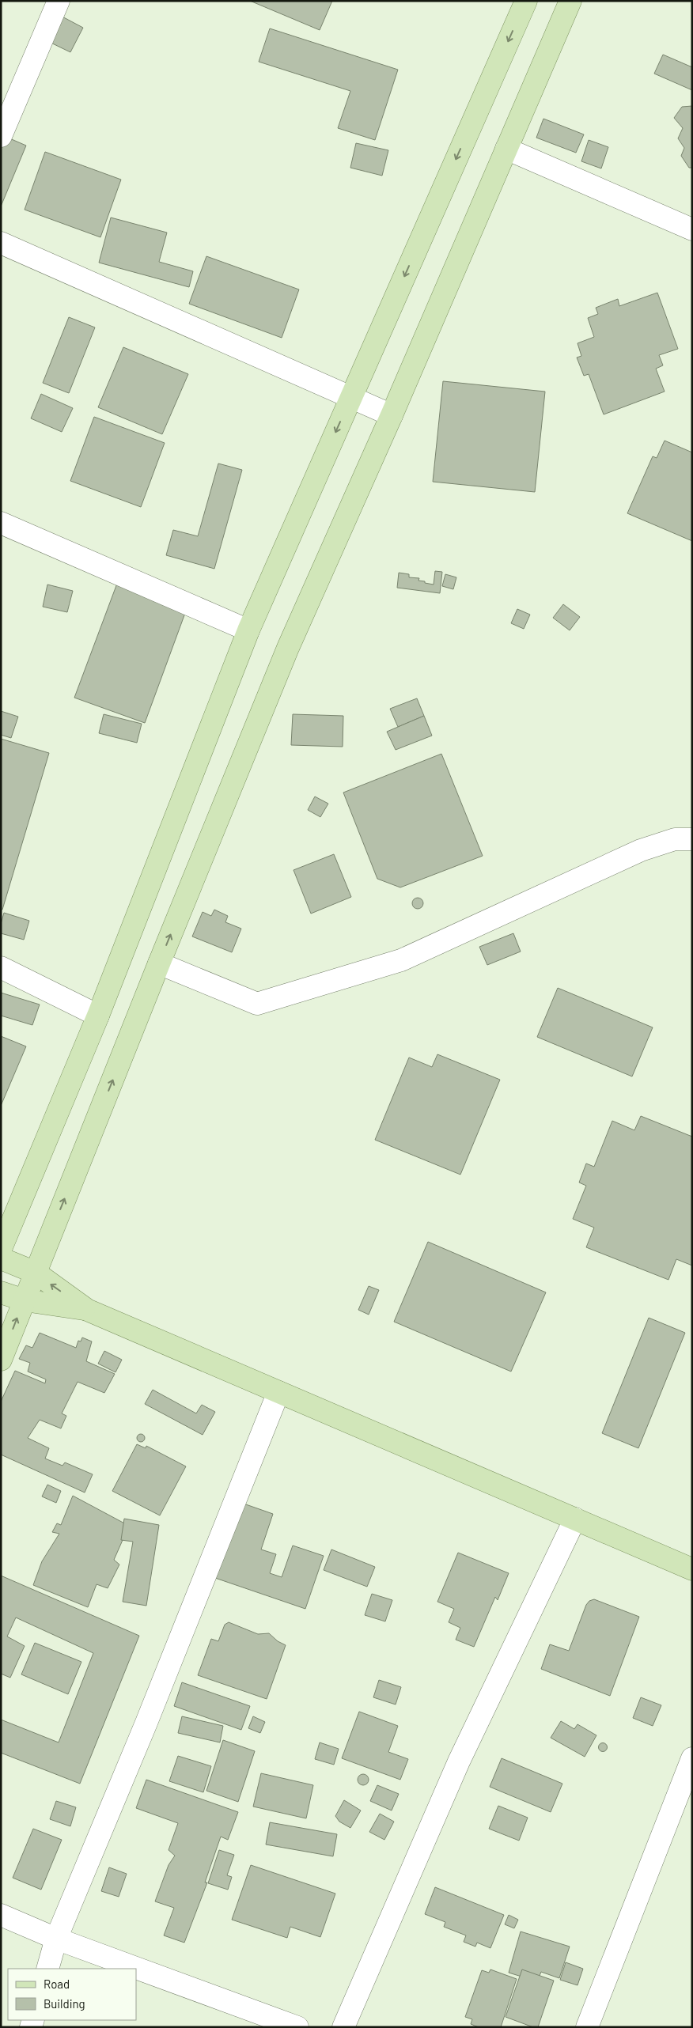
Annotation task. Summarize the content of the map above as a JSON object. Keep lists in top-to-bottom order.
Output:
{
  "legend": ["Road", "Building"]
}
